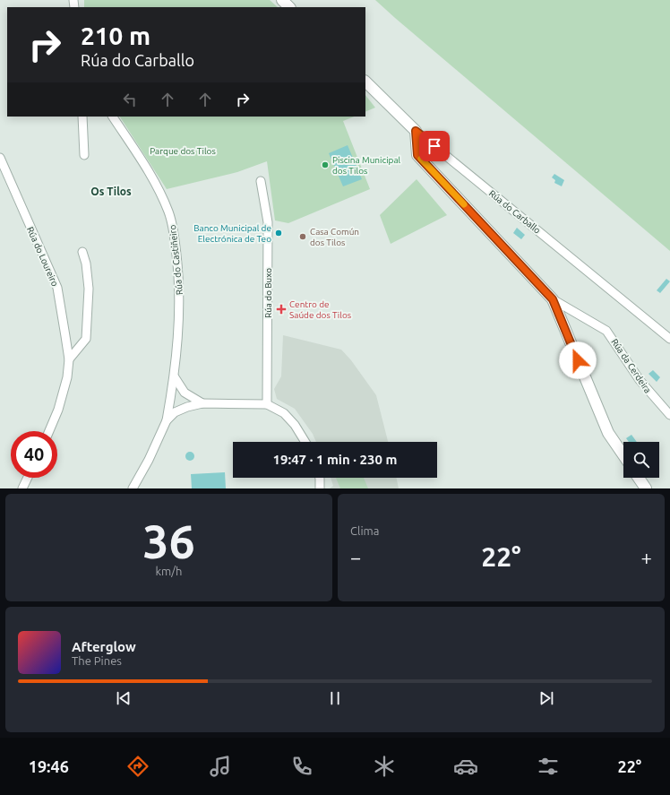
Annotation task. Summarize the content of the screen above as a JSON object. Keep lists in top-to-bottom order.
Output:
{
  "streets": {
    "street": [
      "Rúa do Carballo",
      "Rúa do Loureiro",
      "Rúa do Castiñeiro",
      "Rúa do Buxo",
      "Rúa da Cerdeira"
    ]
  },
  "districts": ["Os Tilos"],
  "parks": ["Parque dos Tilos"],
  "places": {
    "other": ["Piscina Municipal dos Tilos", "Banco Municipal de Electrónica de Teo", "Casa Común dos Tilos"],
    "health": ["Centro de Saúde dos Tilos"]
  },
  "page": {
    "turn": ["210 m", "Rúa do Carballo"],
    "limit": "40",
    "trip": "19:47 · 1 min · 230 m",
    "tile": [
      ["36", "km/h"],
      "Clima"
    ],
    "heat": ["−", "22°", "+"],
    "song": ["Afterglow", "The Pines"],
    "tabs": ["19:46", "22°"]
  }
}
